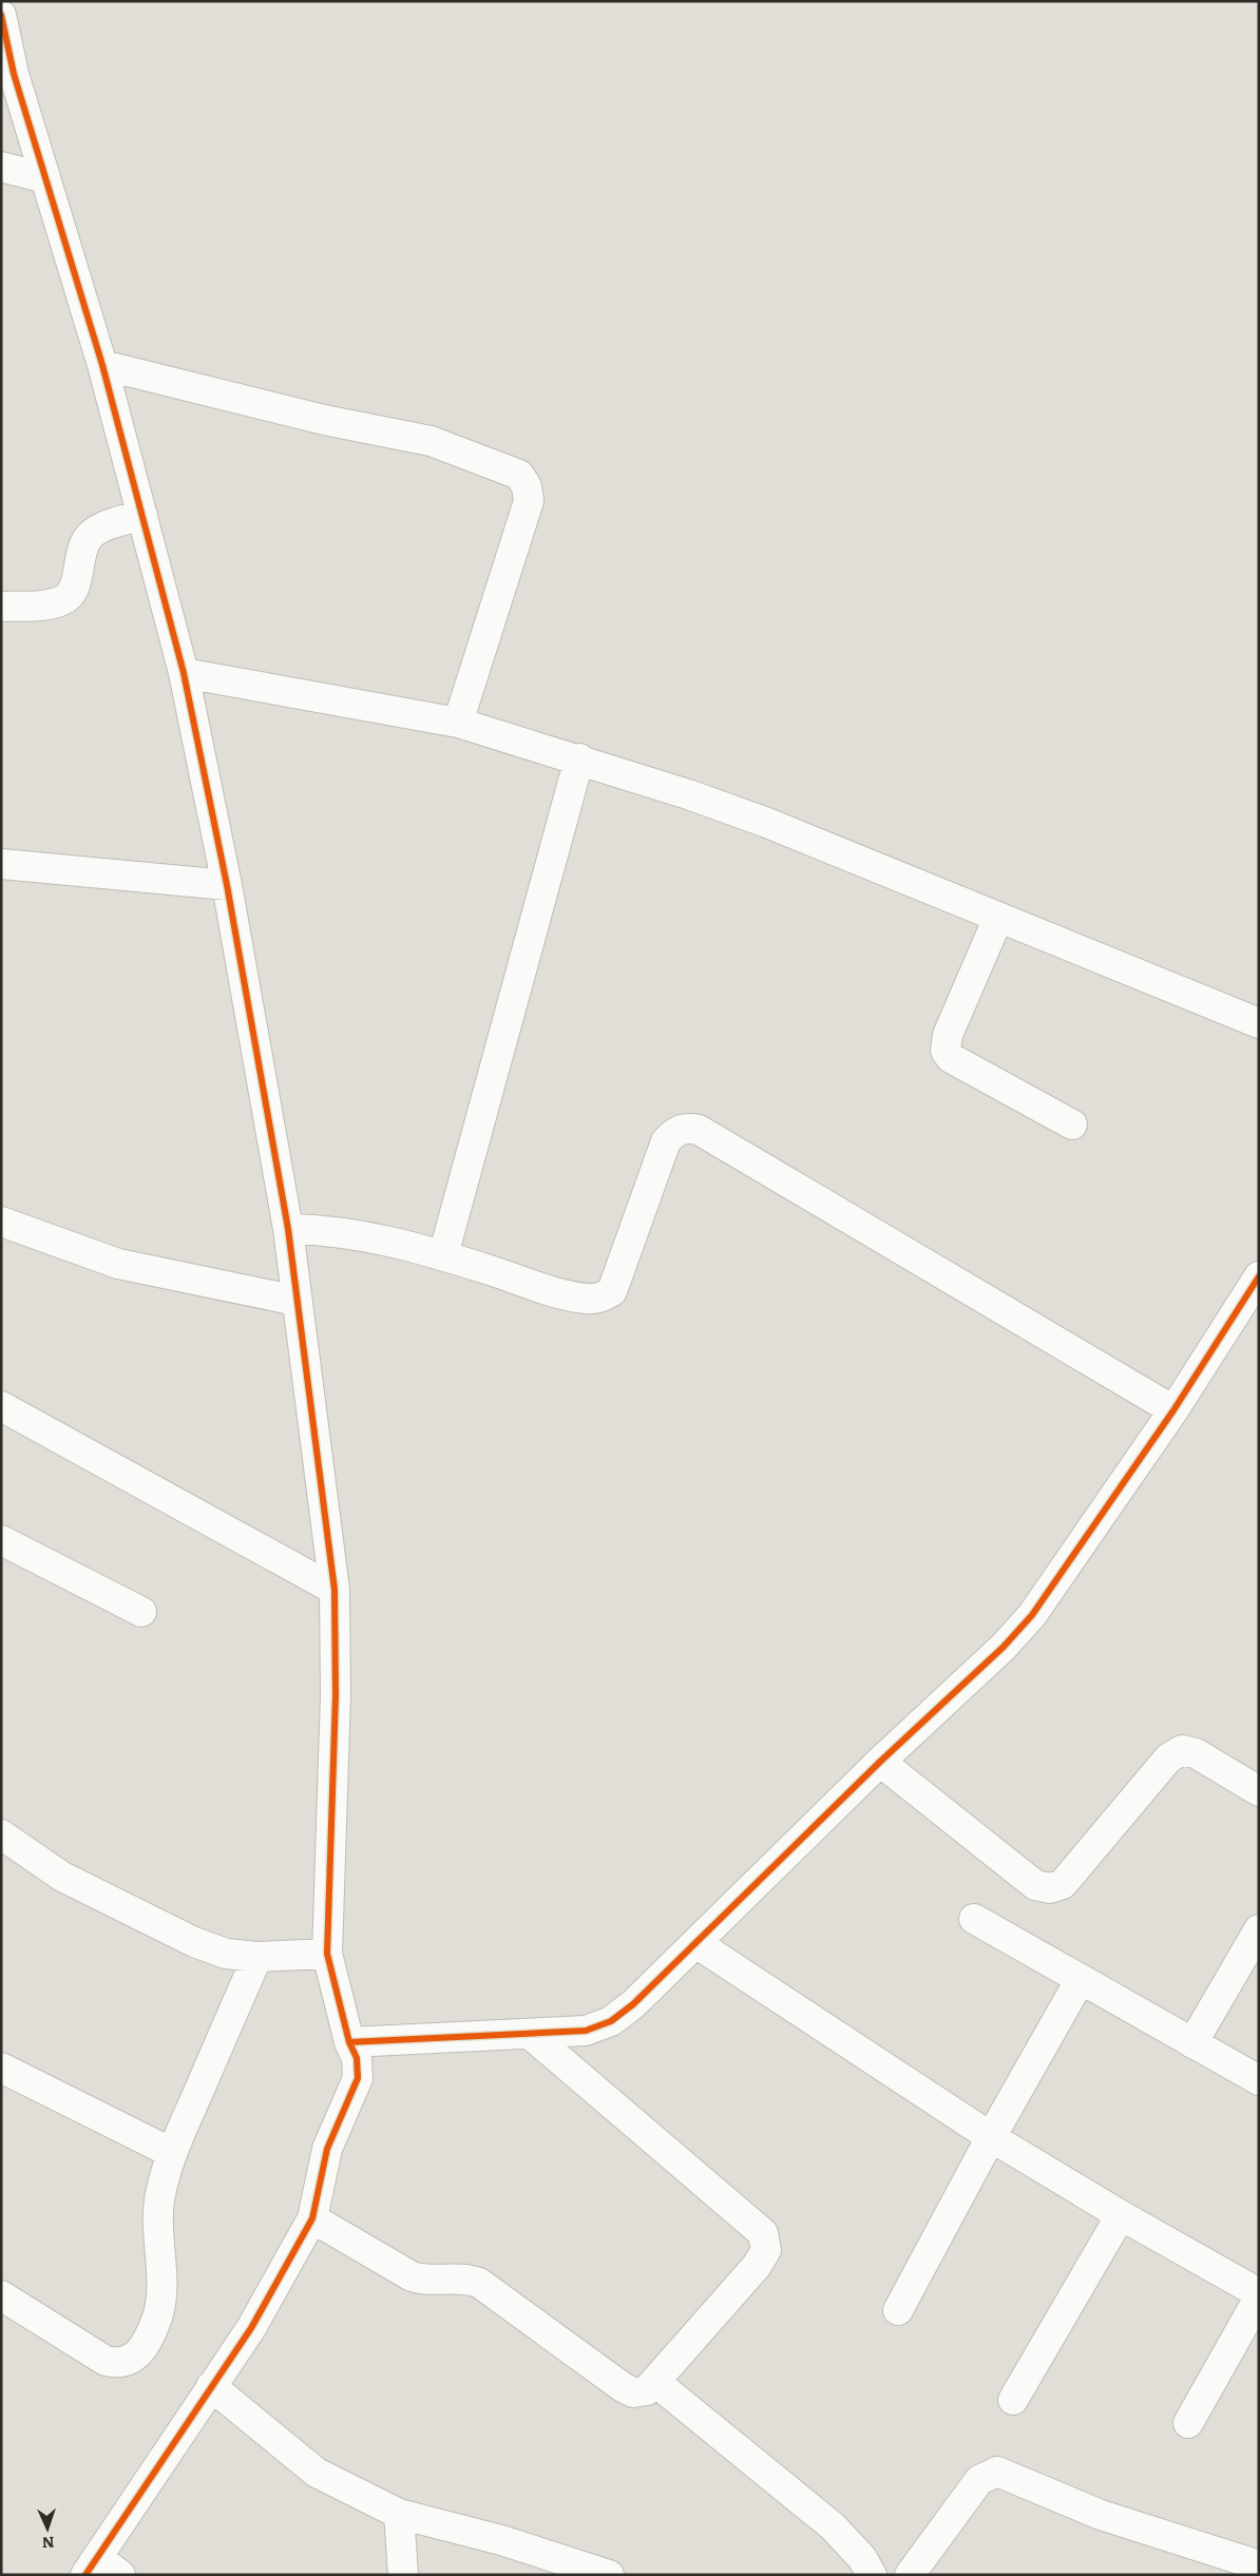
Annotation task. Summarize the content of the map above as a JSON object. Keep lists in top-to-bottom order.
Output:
{
  "north": "bottom"
}
